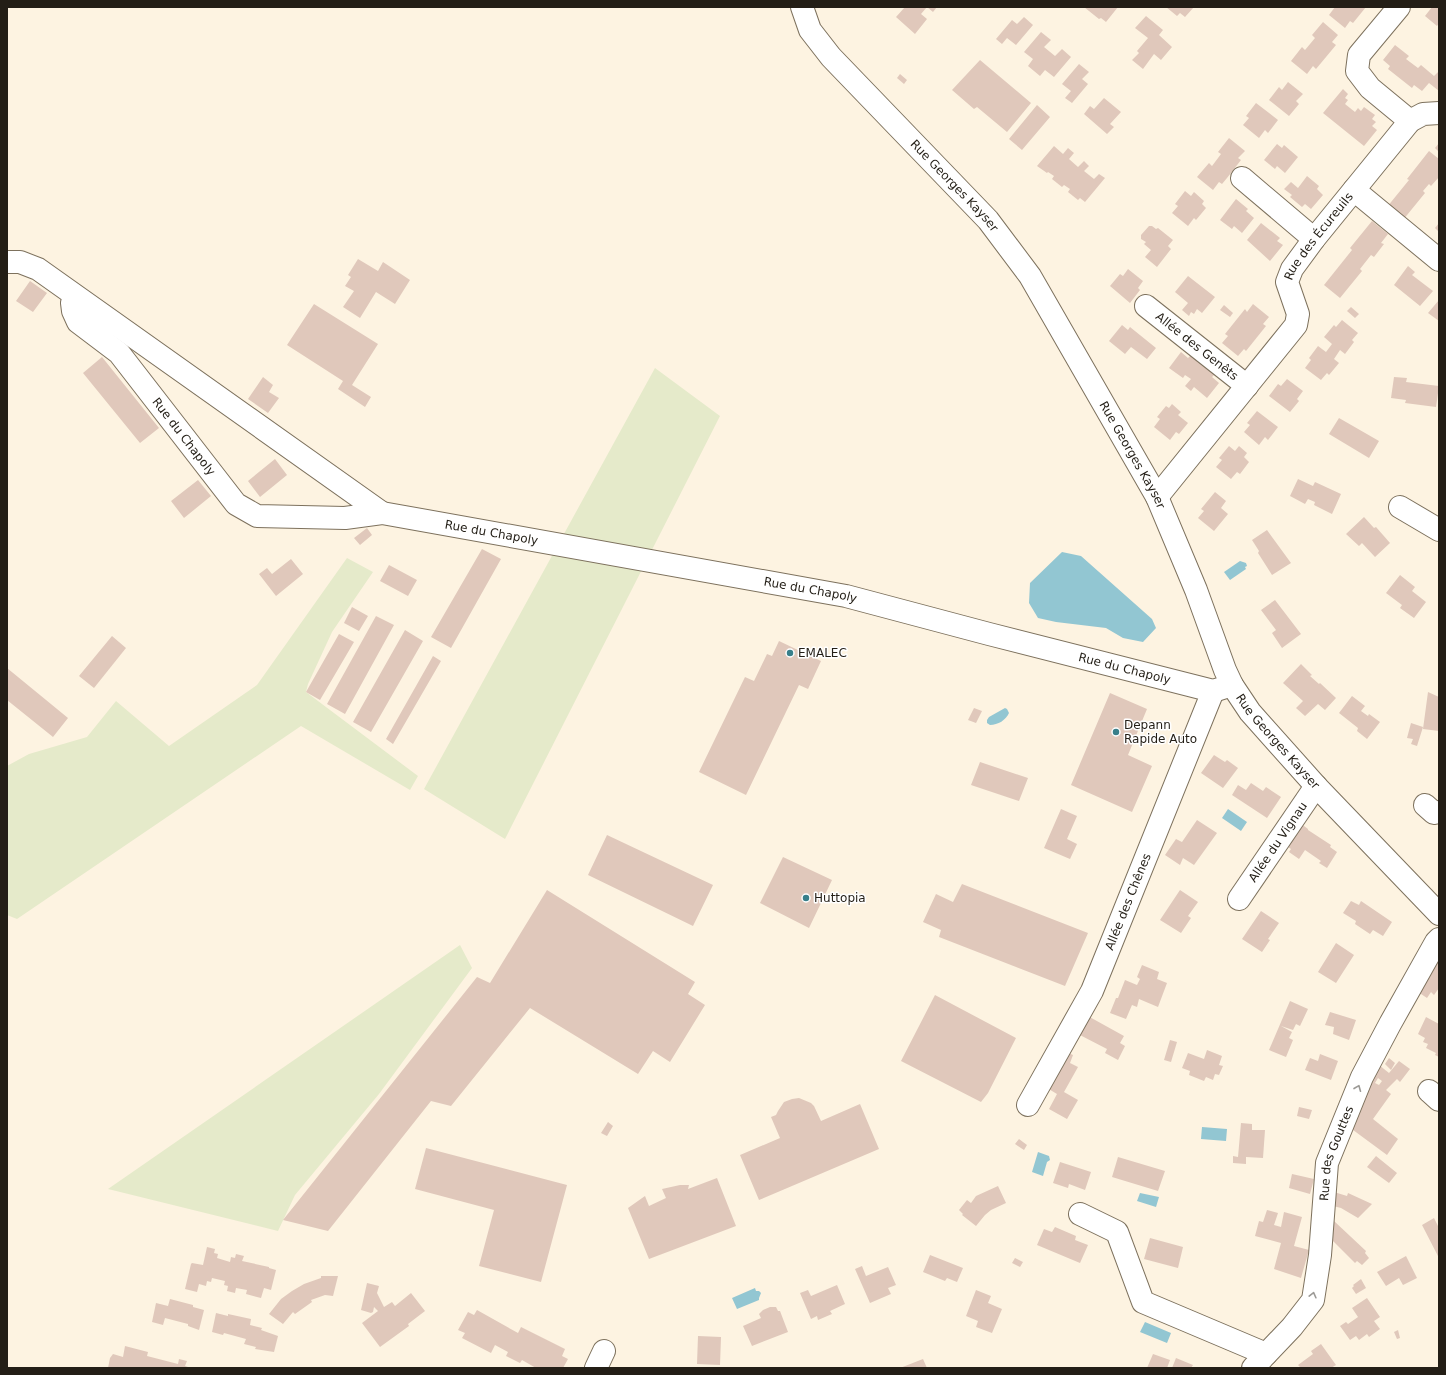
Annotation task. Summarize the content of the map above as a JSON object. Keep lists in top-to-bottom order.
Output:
{
  "streets": {
    "street": [
      "Rue Georges Kayser",
      "Rue des Écureuils",
      "Allée des Genêts",
      "Rue du Chapoly",
      "Allée du Vignau",
      "Allée des Chênes",
      "Rue des Gouttes"
    ]
  },
  "crossings": [
    ["Rue Georges Kayser", "Rue des Écureuils"],
    ["Rue Georges Kayser", "Rue du Chapoly"],
    ["Rue Georges Kayser", "Allée du Vignau"],
    ["Rue Georges Kayser", "Allée des Chênes"],
    ["Rue des Écureuils", "Allée des Genêts"],
    ["Rue du Chapoly", "Allée des Chênes"]
  ],
  "one_way": ["Rue des Gouttes"],
  "places": ["EMALEC", "Depann Rapide Auto", "Huttopia"]
}
